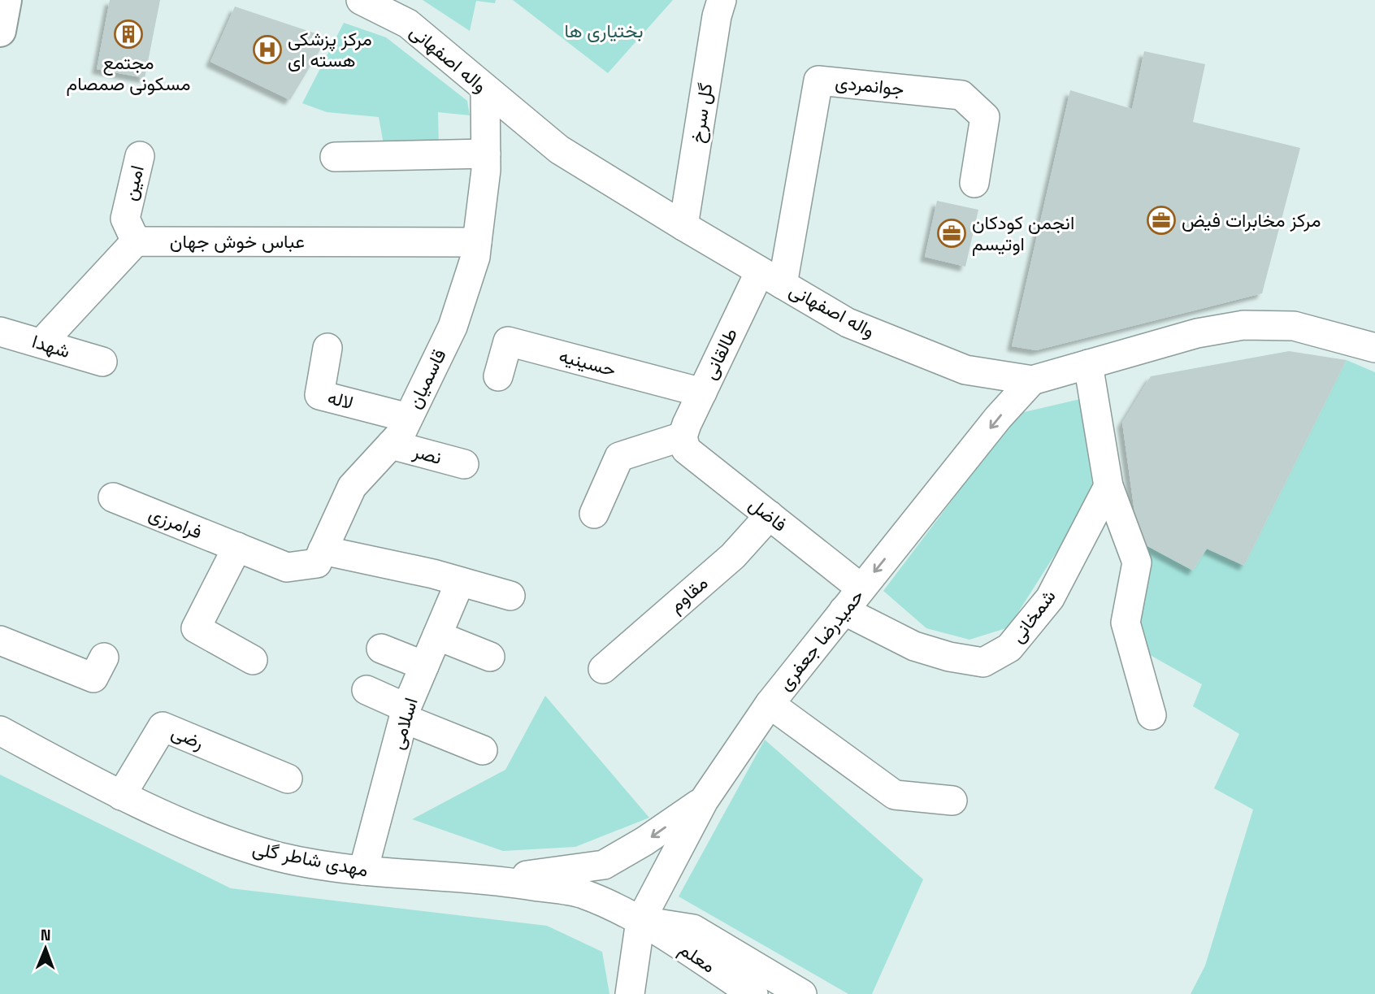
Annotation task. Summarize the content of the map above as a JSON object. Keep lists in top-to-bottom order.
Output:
{
  "streets": {
    "street": [
      "واله اصفهانی",
      "جوانمردی",
      "گل سرخ",
      "امین",
      "عباس خوش جهان",
      "شهدا",
      "طالقانی",
      "حسینیه",
      "قاسمیان",
      "لاله",
      "نصر",
      "فاضل",
      "فرامرزی",
      "مقاوم",
      "شمخانی",
      "حمیدرضا جعفری",
      "اسلامی",
      "رضی",
      "مهدی شاطر گلی",
      "معلم"
    ]
  },
  "crossings": [
    ["واله اصفهانی", "جوانمردی"],
    ["واله اصفهانی", "گل سرخ"],
    ["واله اصفهانی", "طالقانی"],
    ["واله اصفهانی", "قاسمیان"],
    ["واله اصفهانی", "حمیدرضا جعفری"],
    ["جوانمردی", "طالقانی"],
    ["امین", "عباس خوش جهان"],
    ["عباس خوش جهان", "قاسمیان"],
    ["طالقانی", "حسینیه"],
    ["طالقانی", "فاضل"],
    ["قاسمیان", "لاله"],
    ["قاسمیان", "نصر"],
    ["قاسمیان", "فرامرزی"],
    ["فاضل", "مقاوم"],
    ["فاضل", "حمیدرضا جعفری"],
    ["شمخانی", "حمیدرضا جعفری"],
    ["حمیدرضا جعفری", "مهدی شاطر گلی"],
    ["حمیدرضا جعفری", "معلم"],
    ["اسلامی", "مهدی شاطر گلی"],
    ["رضی", "مهدی شاطر گلی"],
    ["مهدی شاطر گلی", "معلم"]
  ],
  "one_way": ["حمیدرضا جعفری"],
  "parks": ["بختیاری ها"],
  "places": {
    "building": ["مجتمع مسکونی صمصام"],
    "hospital": ["مرکز پزشکی هسته ای"],
    "office": ["مرکز مخابرات فیض", "انجمن کودکان اوتیسم"]
  },
  "north": "top"
}
